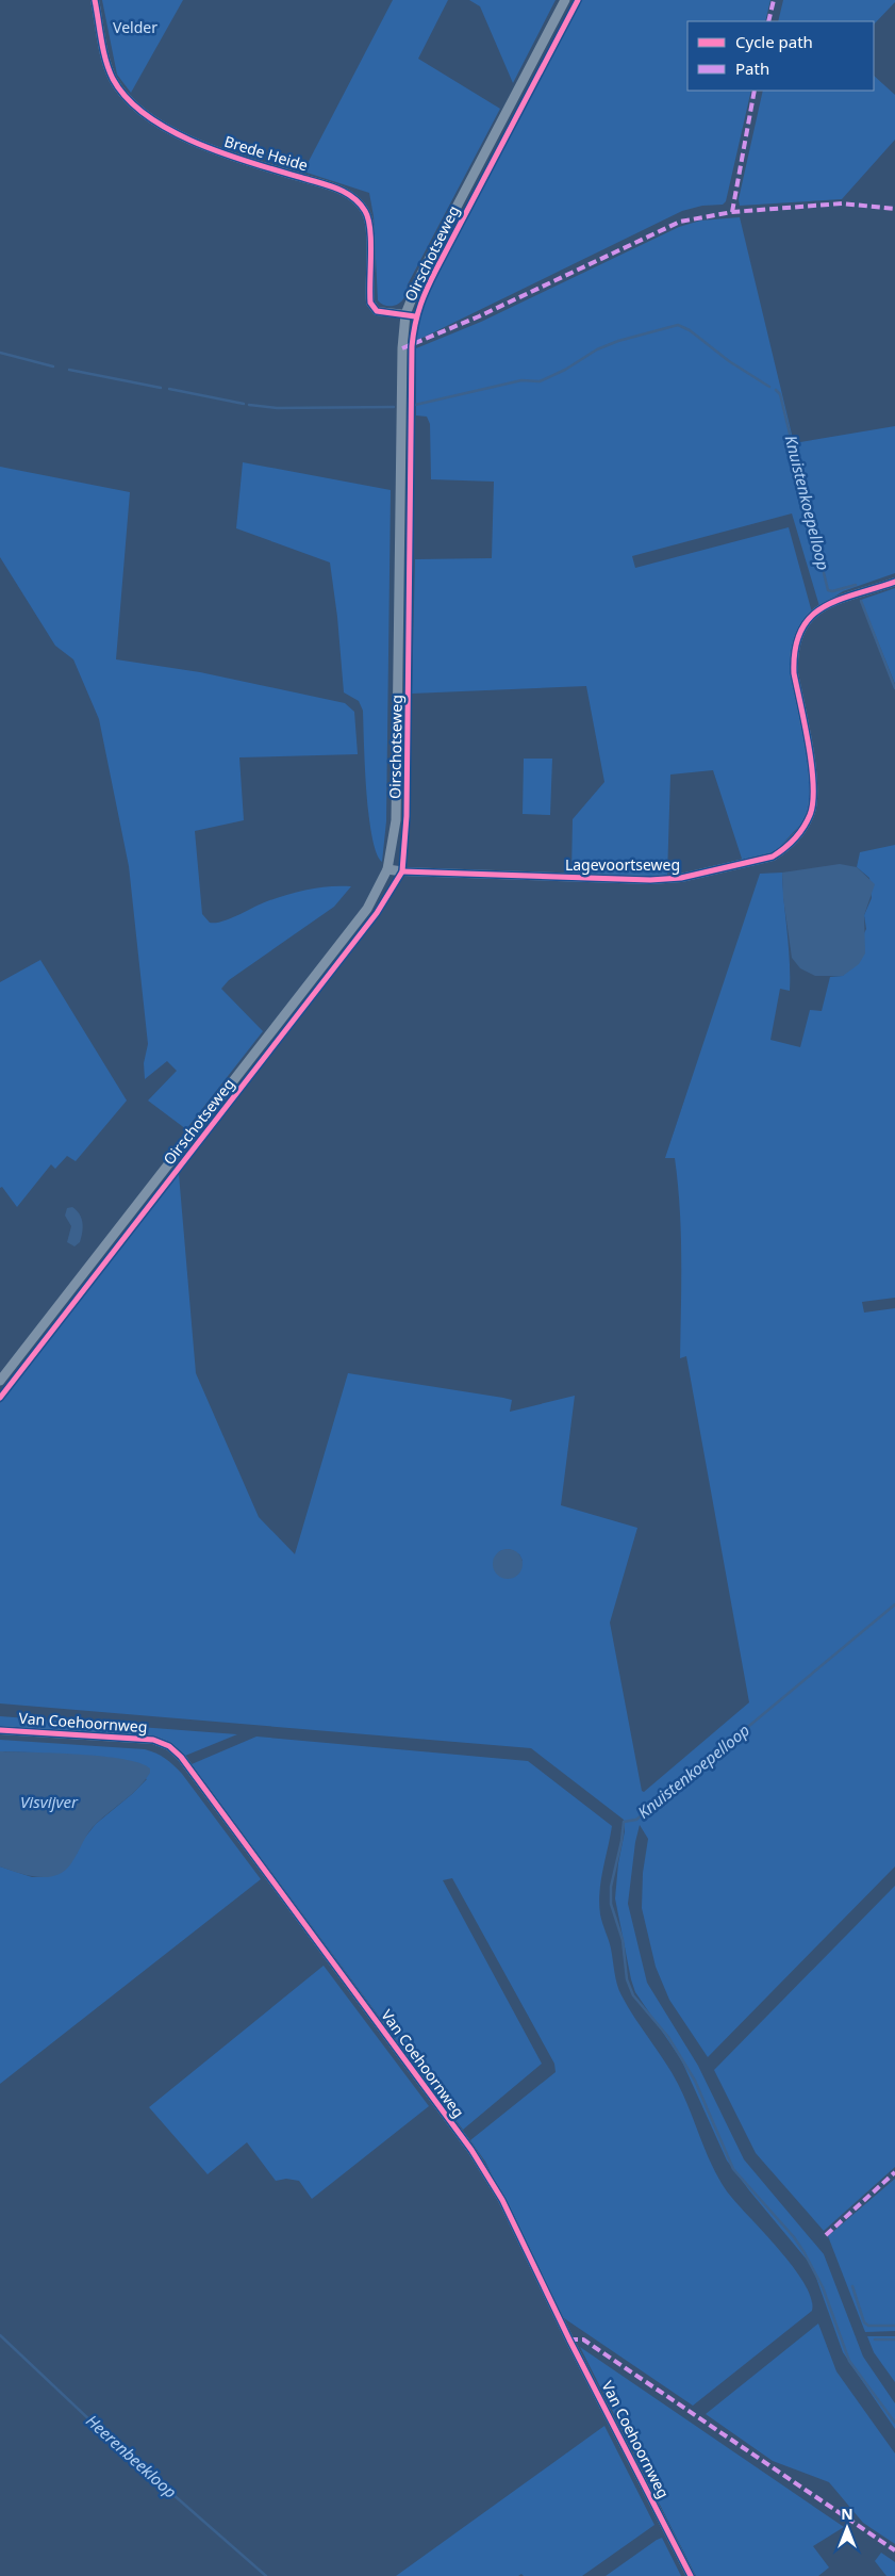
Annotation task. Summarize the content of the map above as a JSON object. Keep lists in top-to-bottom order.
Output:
{
  "streets": {
    "street": [
      "Brede Heide",
      "Oirschotseweg",
      "Lagevoortseweg",
      "Van Coehoornweg"
    ]
  },
  "crossings": [
    ["Brede Heide", "Oirschotseweg"],
    ["Oirschotseweg", "Lagevoortseweg"]
  ],
  "water": ["Knuistenkoepelloop", "Visvijver", "Heerenbeekloop"],
  "parks": ["Velder"],
  "legend": ["Cycle path", "Path"],
  "north": "top"
}
